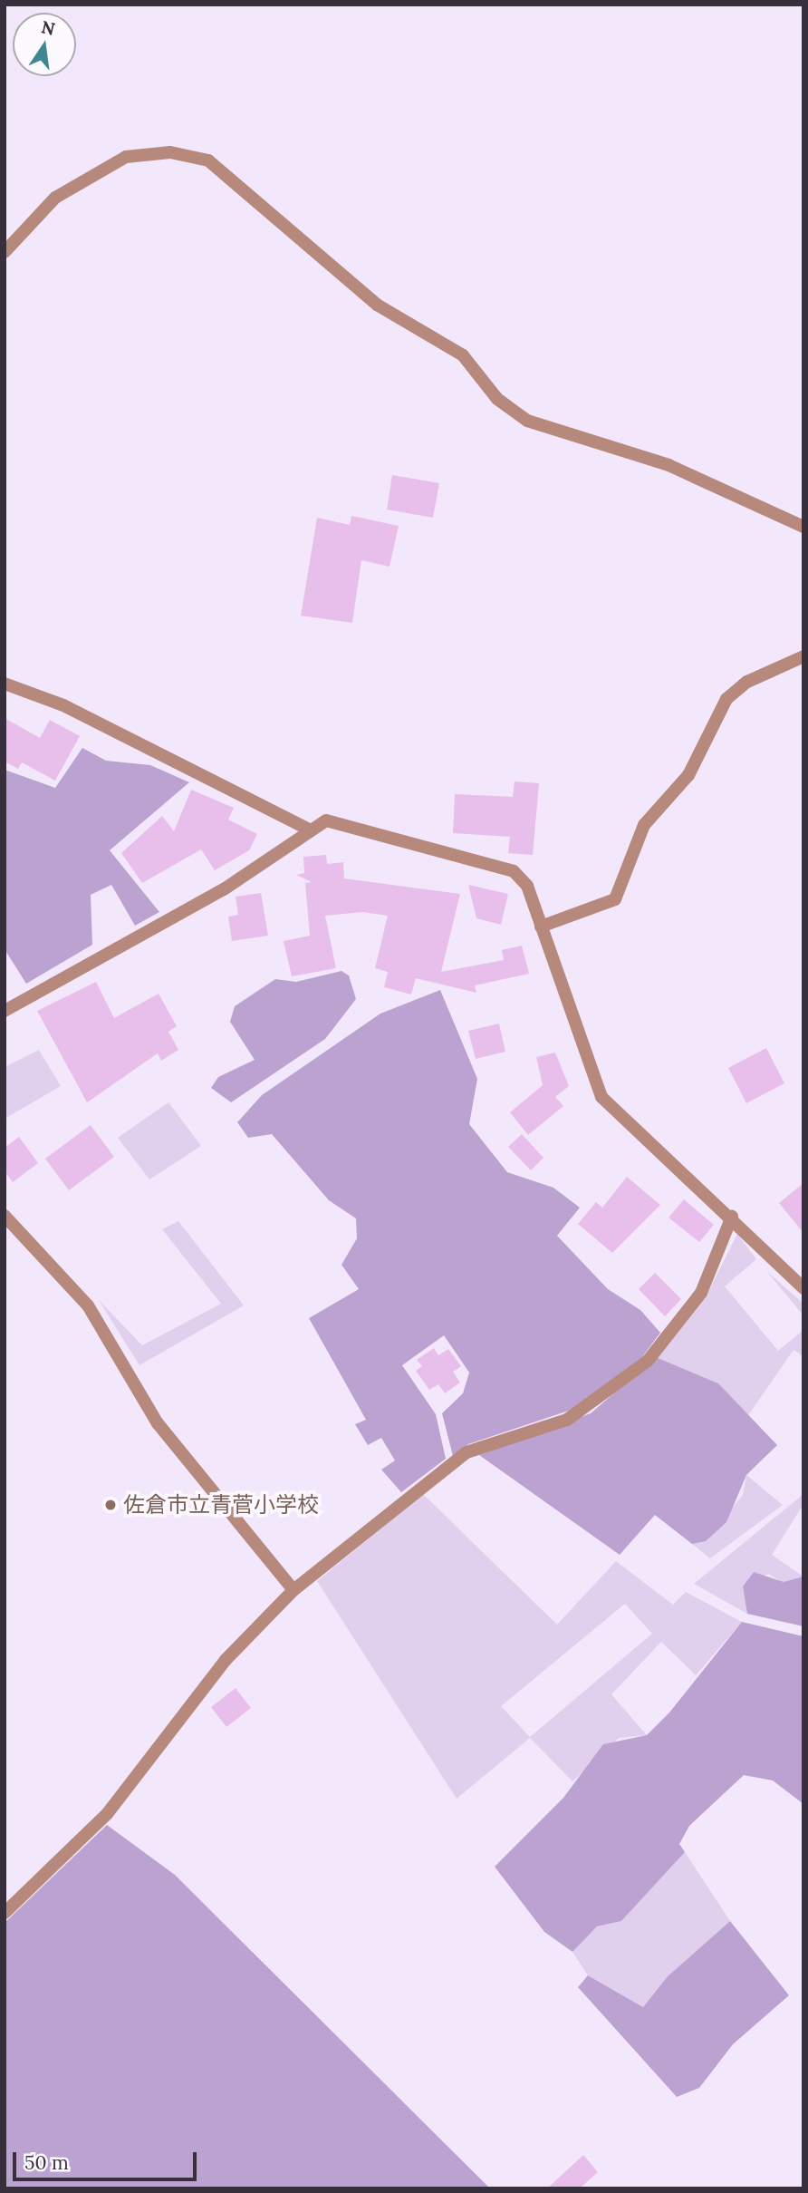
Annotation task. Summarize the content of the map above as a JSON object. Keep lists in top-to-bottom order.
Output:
{
  "places": ["佐倉市立青菅小学校"],
  "scale_bar": "50 m",
  "north": "top"
}
